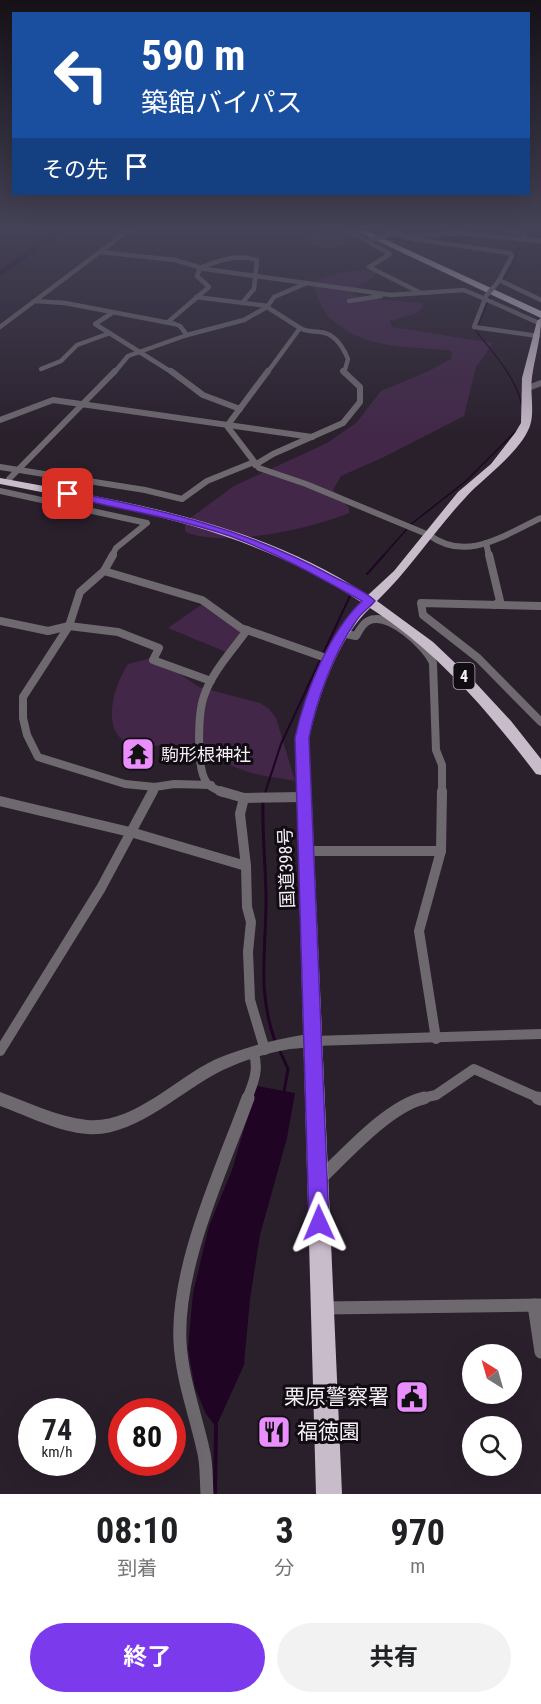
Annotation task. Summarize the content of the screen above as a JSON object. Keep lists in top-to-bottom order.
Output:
{
  "streets": {
    "highway": ["4", "国道398号"]
  },
  "crossings": [
    ["4", "国道398号"]
  ],
  "places": {
    "temple": ["駒形根神社"],
    "public building": ["栗原警察署"],
    "restaurant": ["福徳園"]
  },
  "north": "top left",
  "page": {
    "turn": ["590 m", "築館バイパス"],
    "then": "その先",
    "speed": "74 km/h",
    "limit": "80",
    "eta": [
      "08:10",
      "到着",
      "3",
      "分",
      "970",
      "m"
    ],
    "buttons": ["終了", "共有"]
  }
}
